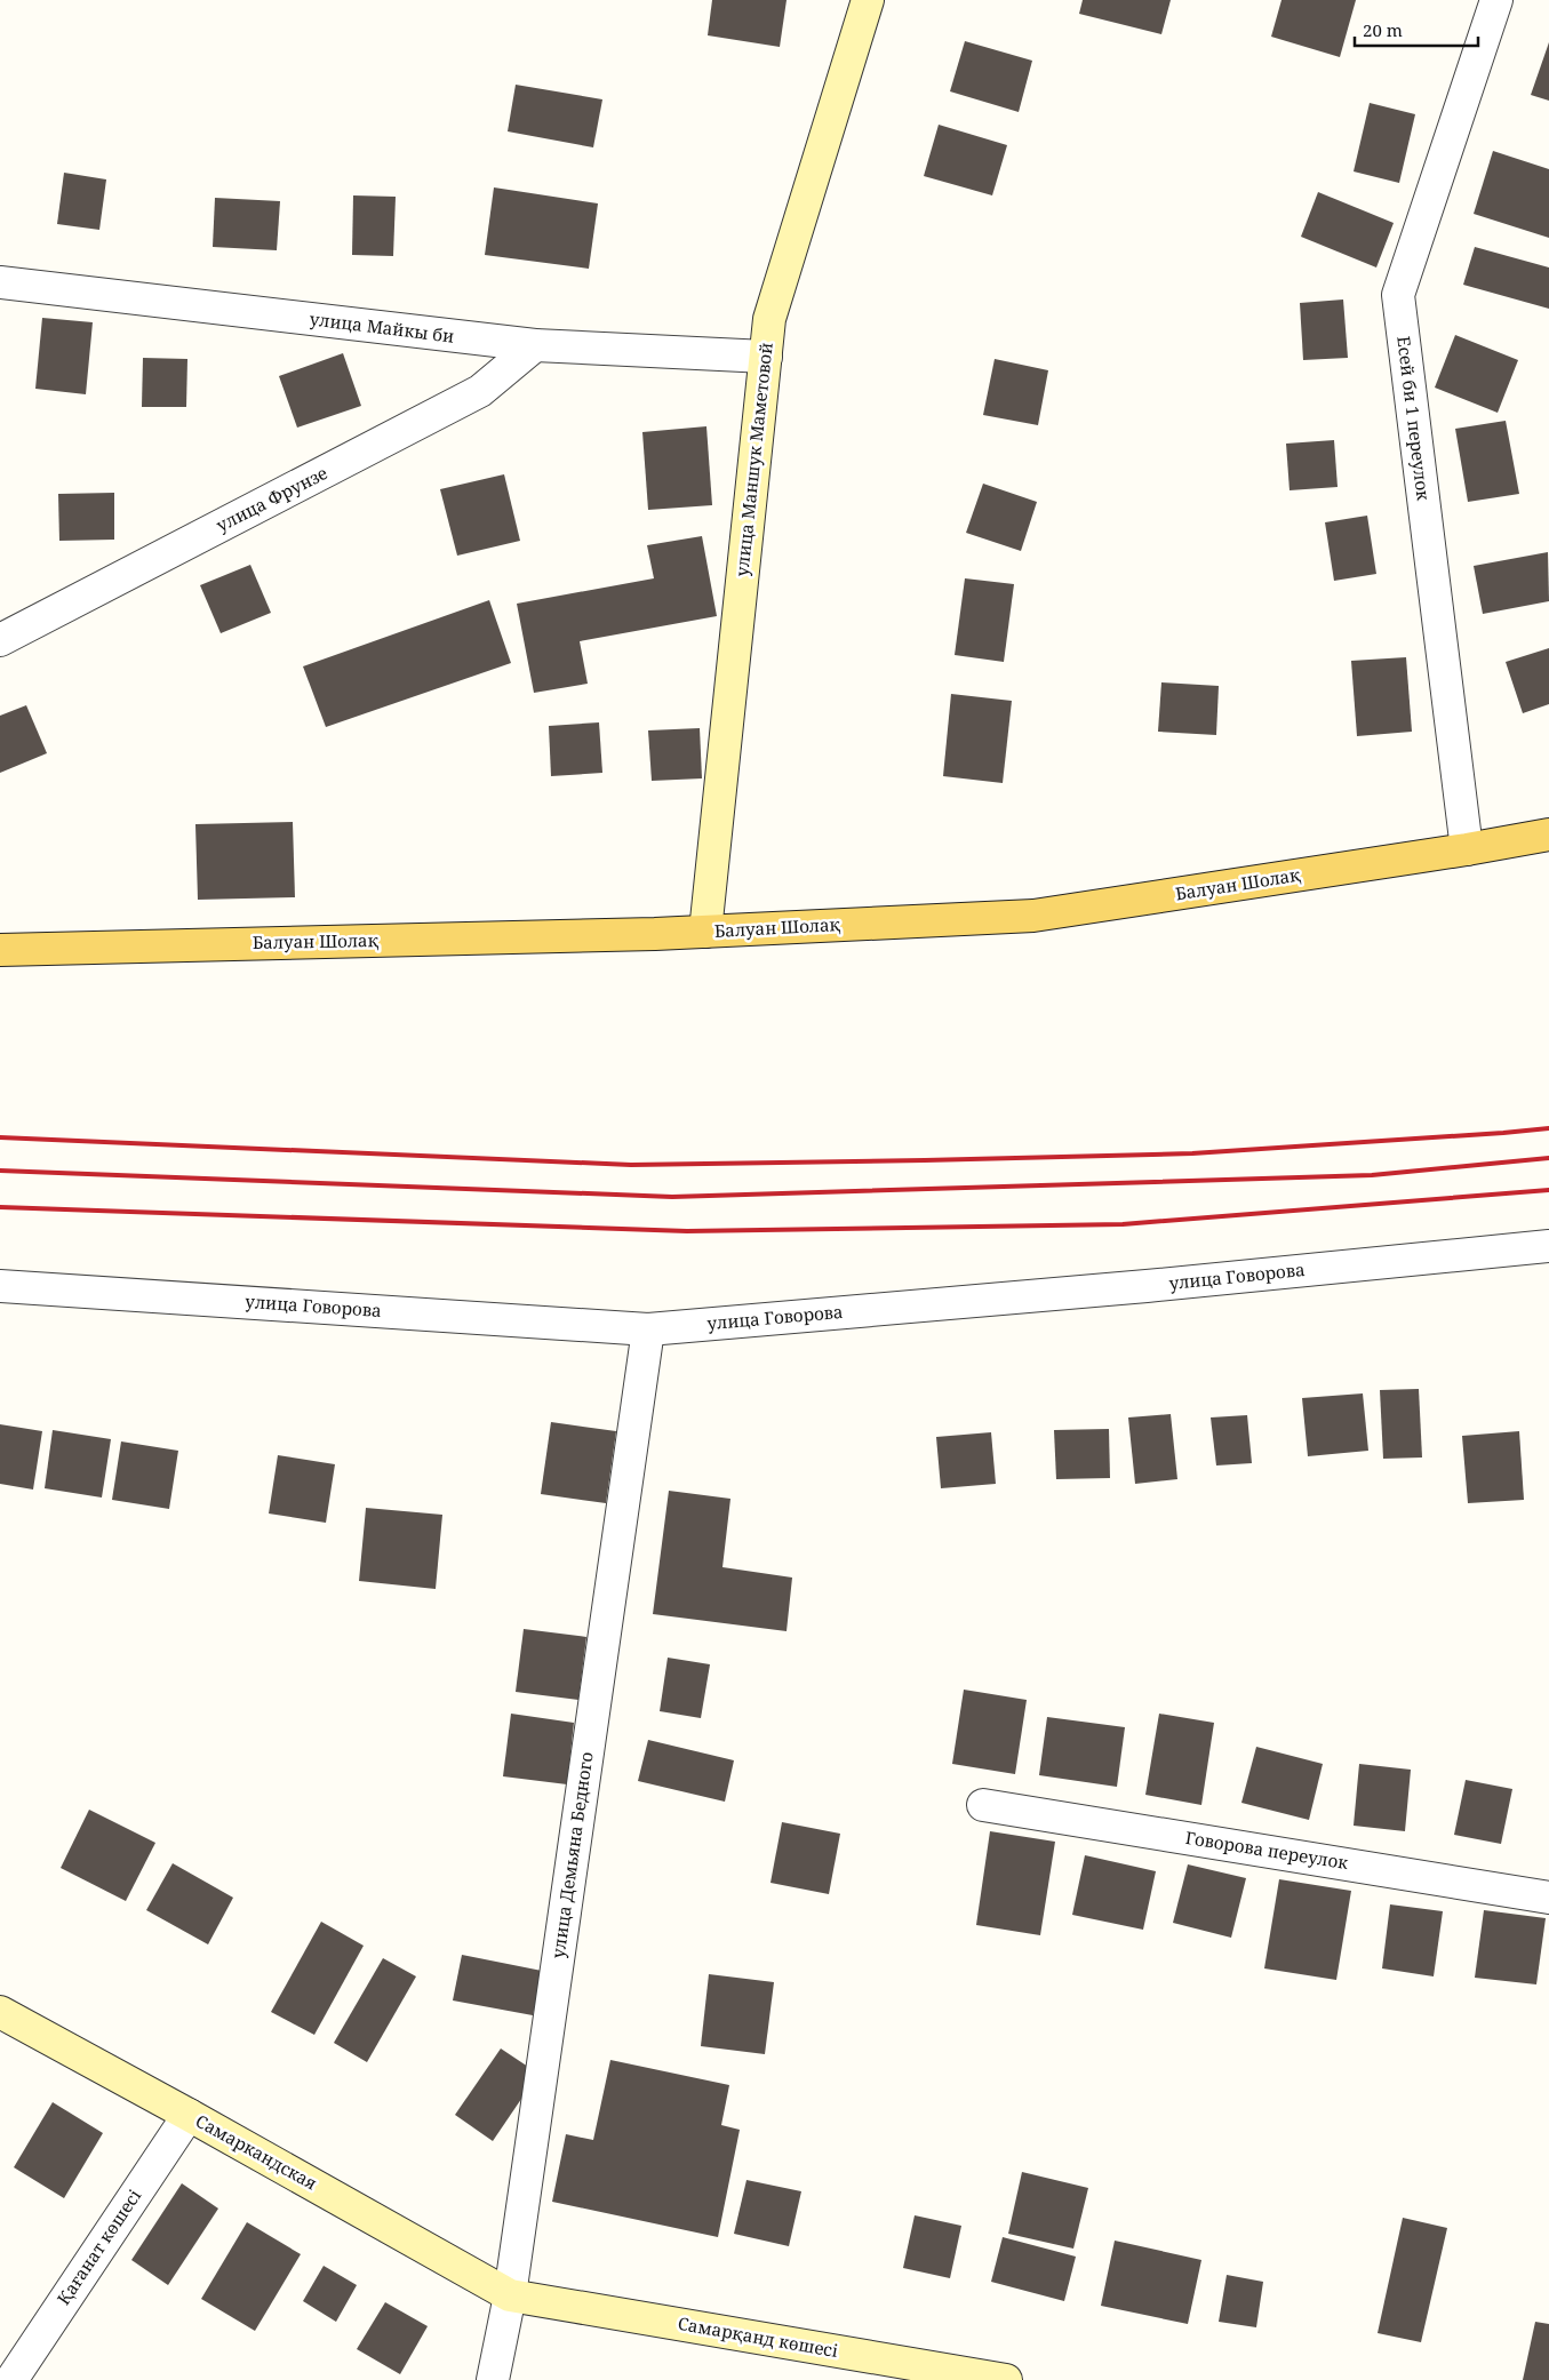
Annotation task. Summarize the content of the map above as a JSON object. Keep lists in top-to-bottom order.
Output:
{
  "streets": {
    "main road": ["Балуан Шолақ"],
    "street": [
      "улица Майкы би",
      "Есей би 1 переулок",
      "улица Маншук Маметовой",
      "улица Фрунзе",
      "улица Говорова",
      "Говорова переулок",
      "улица Демьяна Бедного",
      "Самаркандская",
      "Қағанат көшесі",
      "Самарқанд көшесі"
    ]
  },
  "crossings": [
    ["улица Майкы би", "улица Маншук Маметовой"],
    ["улица Майкы би", "улица Фрунзе"],
    ["Есей би 1 переулок", "Балуан Шолақ"],
    ["улица Маншук Маметовой", "Балуан Шолақ"],
    ["улица Говорова", "улица Демьяна Бедного"],
    ["улица Демьяна Бедного", "Самаркандская"],
    ["улица Демьяна Бедного", "Самарқанд көшесі"],
    ["Самаркандская", "Қағанат көшесі"],
    ["Самаркандская", "Самарқанд көшесі"]
  ],
  "scale_bar": "20 m"
}
